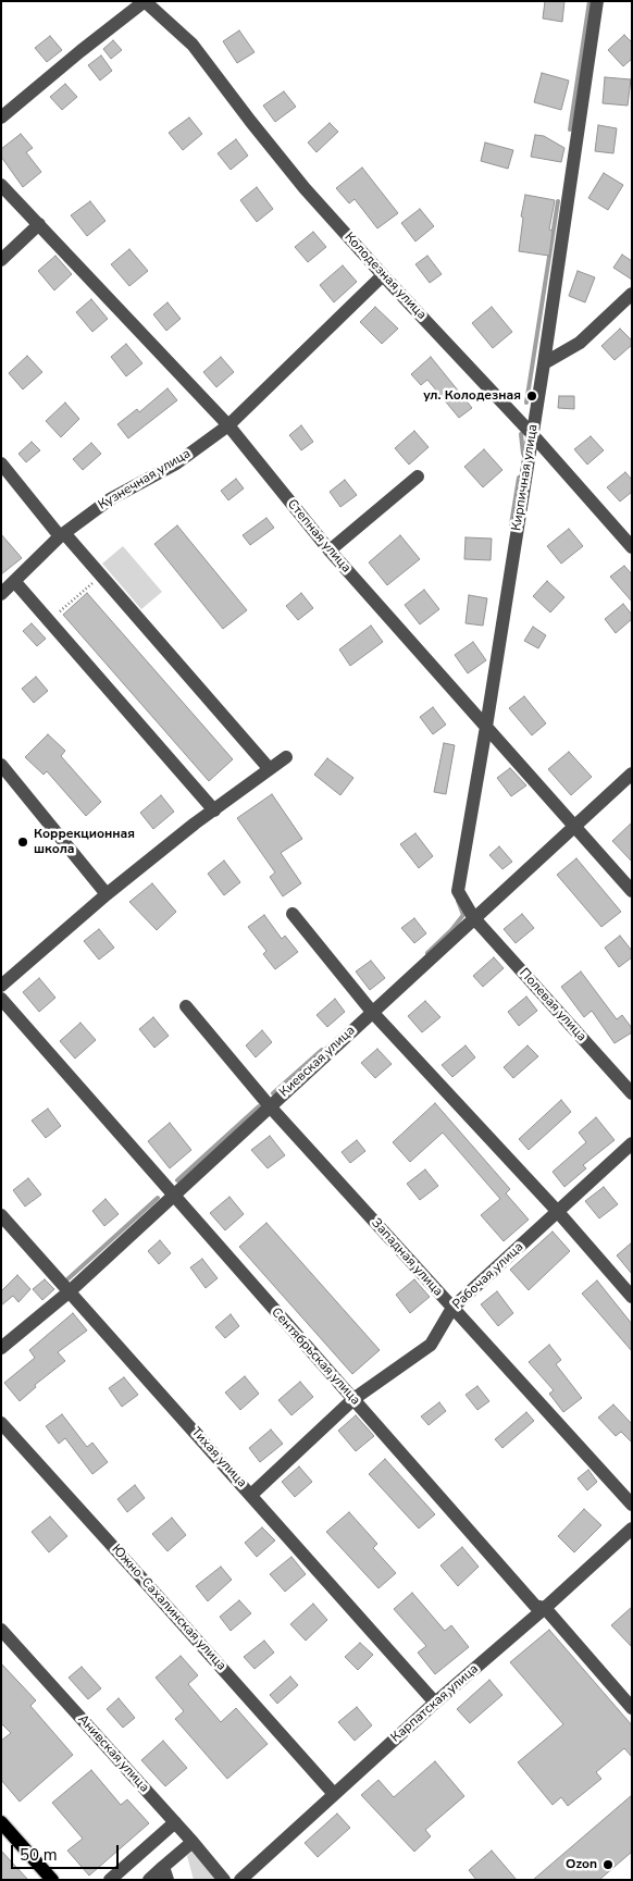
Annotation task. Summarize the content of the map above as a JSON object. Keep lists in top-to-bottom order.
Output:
{
  "streets": {
    "street": [
      "Колодезная улица",
      "Кирпичная улица",
      "Кузнечная улица",
      "Степная улица",
      "Полевая улица",
      "Киевская улица",
      "Западная улица",
      "Рабочая улица",
      "Сентябрьская улица",
      "Тихая улица",
      "Южно-Сахалинская улица",
      "Карпатская улица",
      "Анивская улица"
    ]
  },
  "crossings": [
    ["Колодезная улица", "Кирпичная улица"],
    ["Колодезная улица", "Кузнечная улица"],
    ["Кирпичная улица", "Степная улица"],
    ["Кирпичная улица", "Полевая улица"],
    ["Кирпичная улица", "Киевская улица"],
    ["Кузнечная улица", "Степная улица"],
    ["Степная улица", "Киевская улица"],
    ["Полевая улица", "Киевская улица"],
    ["Киевская улица", "Западная улица"],
    ["Киевская улица", "Сентябрьская улица"],
    ["Киевская улица", "Тихая улица"],
    ["Западная улица", "Рабочая улица"],
    ["Рабочая улица", "Сентябрьская улица"],
    ["Рабочая улица", "Тихая улица"],
    ["Сентябрьская улица", "Карпатская улица"],
    ["Тихая улица", "Карпатская улица"],
    ["Южно-Сахалинская улица", "Карпатская улица"]
  ],
  "places": ["ул. Колодезная", "Коррекционная школа", "Ozon"],
  "scale_bar": "50 m"
}
